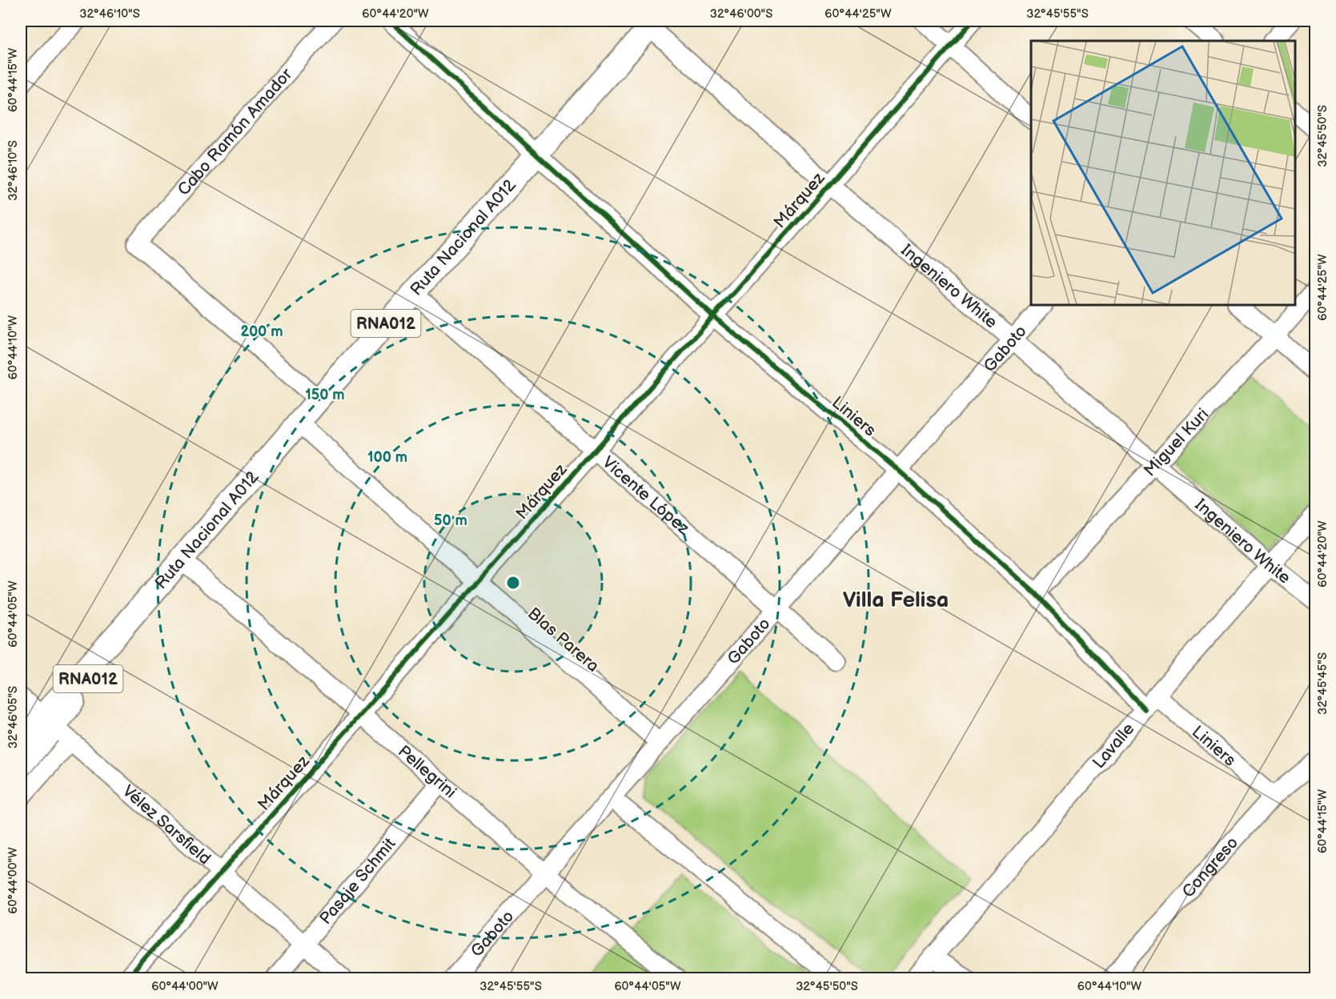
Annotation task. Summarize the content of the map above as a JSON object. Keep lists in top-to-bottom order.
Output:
{
  "streets": {
    "main road": ["Ruta Nacional A012", "RNA012"],
    "street": [
      "Cabo Ramón Amador",
      "Márquez",
      "Ingeniero White",
      "Gaboto",
      "Liniers",
      "Miguel Kuri",
      "Vicente López",
      "Blas Parera",
      "Lavalle",
      "Pellegrini",
      "Vélez Sarsfield",
      "Congreso",
      "Pasaje Schmit"
    ]
  },
  "crossings": [
    ["Cabo Ramón Amador", "Ruta Nacional A012"],
    ["Márquez", "Ingeniero White"],
    ["Márquez", "Liniers"],
    ["Márquez", "Vicente López"],
    ["Márquez", "Blas Parera"],
    ["Márquez", "Pellegrini"],
    ["Márquez", "Vélez Sarsfield"],
    ["Ruta Nacional A012", "Ingeniero White"],
    ["Ruta Nacional A012", "Liniers"],
    ["Ruta Nacional A012", "Vicente López"],
    ["Ruta Nacional A012", "Blas Parera"],
    ["Ruta Nacional A012", "Pellegrini"],
    ["Ruta Nacional A012", "Vélez Sarsfield"],
    ["Ingeniero White", "Gaboto"],
    ["Ingeniero White", "Miguel Kuri"],
    ["Ingeniero White", "Lavalle"],
    ["Gaboto", "Liniers"],
    ["Gaboto", "Vicente López"],
    ["Gaboto", "Blas Parera"],
    ["Gaboto", "Pellegrini"],
    ["Liniers", "Miguel Kuri"],
    ["Liniers", "Lavalle"],
    ["Liniers", "Congreso"],
    ["Pellegrini", "Pasaje Schmit"],
    ["Vélez Sarsfield", "Pasaje Schmit"]
  ],
  "districts": ["Villa Felisa"],
  "coordinates": [
    "32°46'10\"S",
    "60°44'20\"W",
    "32°46'00\"S",
    "60°44'25\"W",
    "32°45'55\"S",
    "60°44'15\"W",
    "32°45'50\"S",
    "60°44'10\"W",
    "60°44'05\"W",
    "32°45'45\"S",
    "32°46'05\"S",
    "60°44'00\"W"
  ],
  "rings": [
    "200 m",
    "150 m",
    "100 m",
    "50 m"
  ]
}
